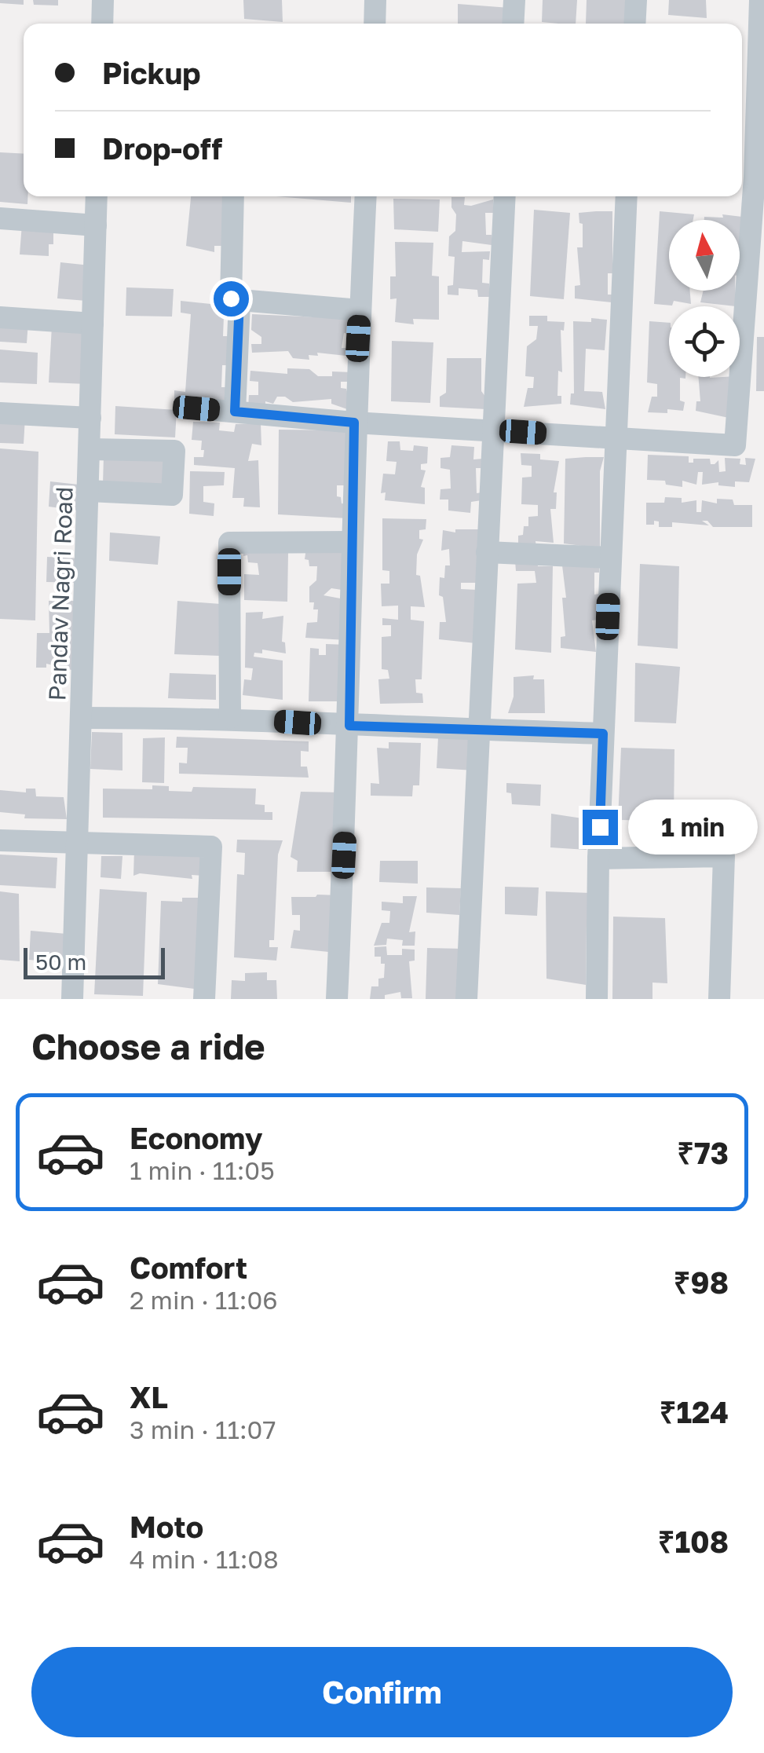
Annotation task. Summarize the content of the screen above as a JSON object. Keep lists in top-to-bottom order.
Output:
{
  "streets": {
    "street": ["Pandav Nagri Road"]
  },
  "scale_bar": "50 m",
  "north": "top",
  "page": {
    "banner": ["Pickup", "Drop-off"],
    "bubble": "1 min",
    "scale": "50 m",
    "heading": "Choose a ride",
    "list": [
      {
        "name": "Economy",
        "note": "1 min · 11:05",
        "value": "₹73"
      },
      {
        "name": "Comfort",
        "note": "2 min · 11:06",
        "value": "₹98"
      },
      {
        "name": "XL",
        "note": "3 min · 11:07",
        "value": "₹124"
      },
      {
        "name": "Moto",
        "note": "4 min · 11:08",
        "value": "₹108"
      }
    ],
    "buttons": "Confirm"
  }
}
